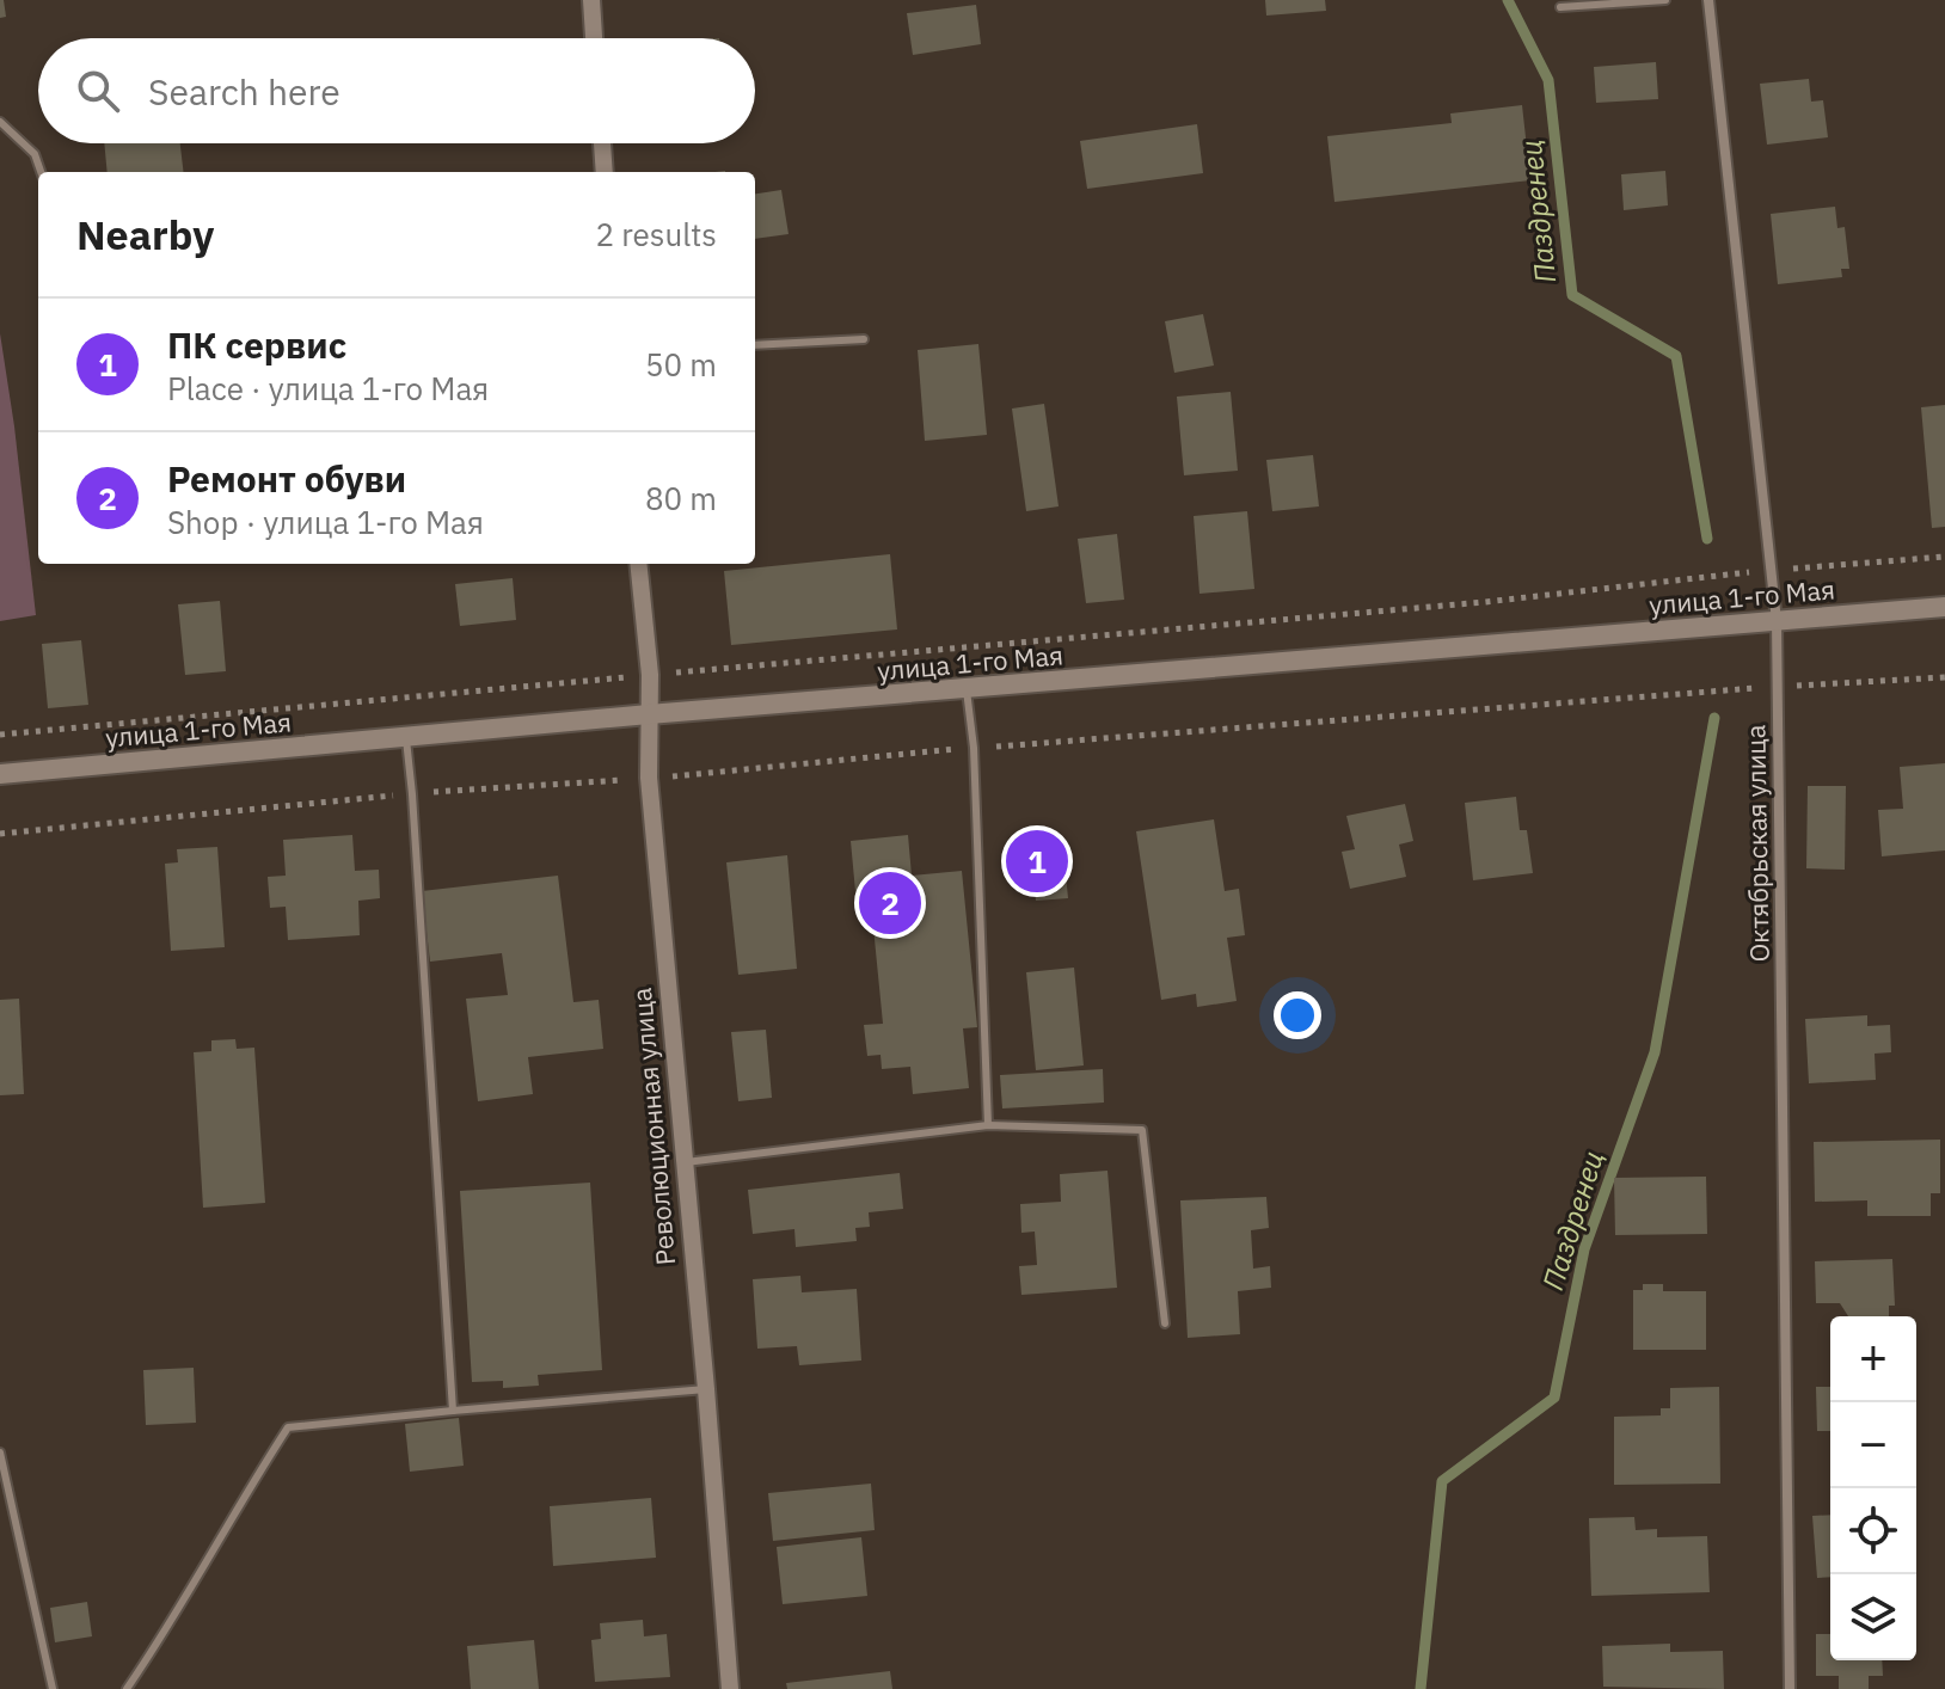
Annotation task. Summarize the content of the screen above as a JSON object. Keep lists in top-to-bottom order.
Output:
{
  "streets": {
    "main road": ["улица 1-го Мая"],
    "street": ["Октябрьская улица", "Революционная улица"]
  },
  "crossings": [
    ["улица 1-го Мая", "Октябрьская улица"],
    ["улица 1-го Мая", "Революционная улица"]
  ],
  "water": ["Паздренец"],
  "page": {
    "search": "Search here",
    "heading": ["Nearby", "2 results"],
    "list": [
      {
        "mark": "1",
        "name": "ПК сервис",
        "note": "Place · улица 1-го Мая",
        "value": "50 m"
      },
      {
        "mark": "2",
        "name": "Ремонт обуви",
        "note": "Shop · улица 1-го Мая",
        "value": "80 m"
      }
    ],
    "pins": ["1", "2"],
    "map_buttons": ["+", "−"]
  }
}
